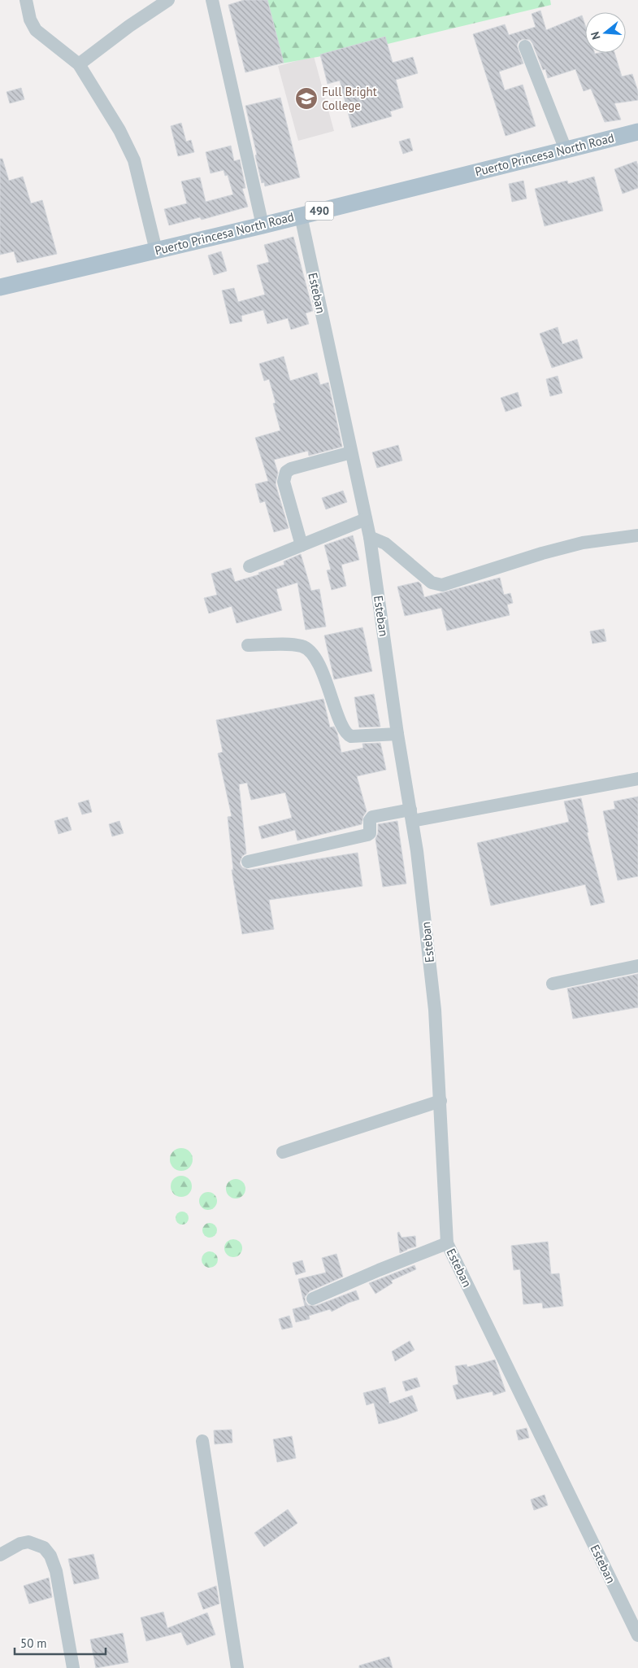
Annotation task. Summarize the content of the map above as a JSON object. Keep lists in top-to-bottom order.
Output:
{
  "streets": {
    "main road": ["Puerto Princesa North Road", "490"],
    "street": ["Esteban"]
  },
  "crossings": [
    ["Puerto Princesa North Road", "Esteban"]
  ],
  "places": {
    "school or university": ["Full Bright College"]
  },
  "scale_bar": "50 m",
  "north": "left"
}
